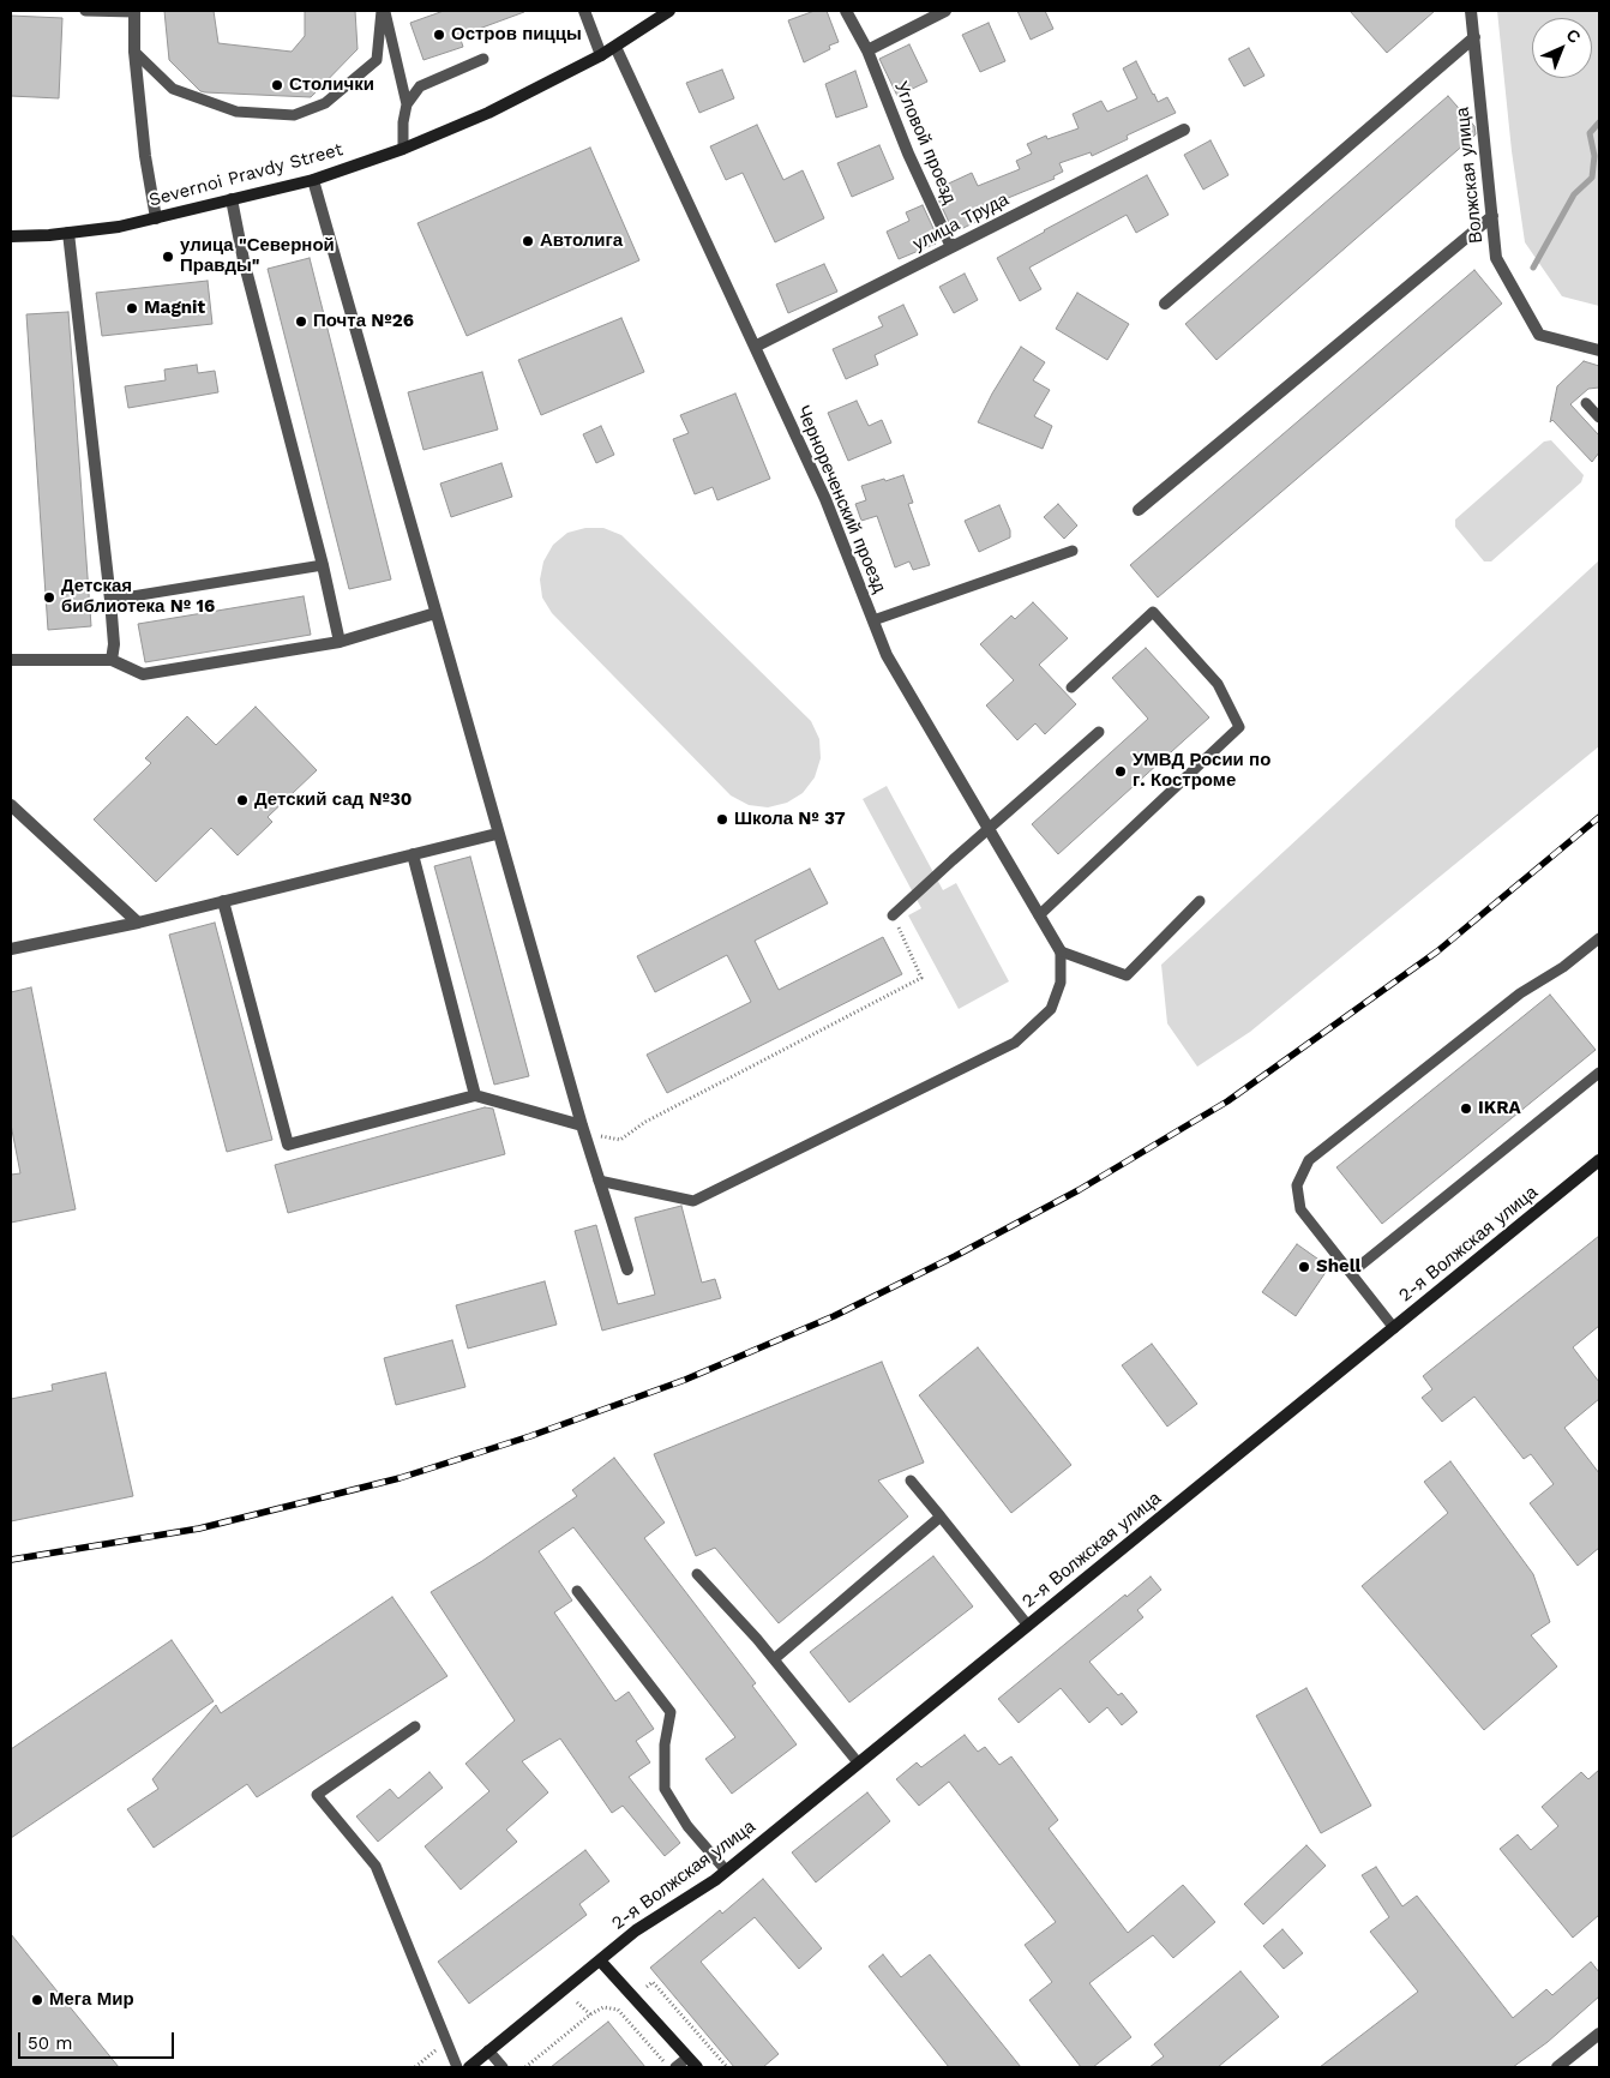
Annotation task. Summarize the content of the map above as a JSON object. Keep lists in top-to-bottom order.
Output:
{
  "streets": {
    "street": [
      "Угловой проезд",
      "Severnoi Pravdy Street",
      "Волжская улица",
      "улица Труда",
      "Чернореченский проезд",
      "2-я Волжская улица"
    ]
  },
  "crossings": [
    ["Угловой проезд", "улица Труда"],
    ["Severnoi Pravdy Street", "Чернореченский проезд"],
    ["улица Труда", "Чернореченский проезд"]
  ],
  "places": [
    "Остров пиццы",
    "Столички",
    "Автолига",
    "улица \"Северной Правды\"",
    "Magnit",
    "Почта №26",
    "Детская библиотека № 16",
    "УМВД Росии по г. Костроме",
    "Детский сад №30",
    "Школа № 37",
    "IKRA",
    "Shell",
    "Мега Мир"
  ],
  "scale_bar": "50 m",
  "north": "top right"
}
